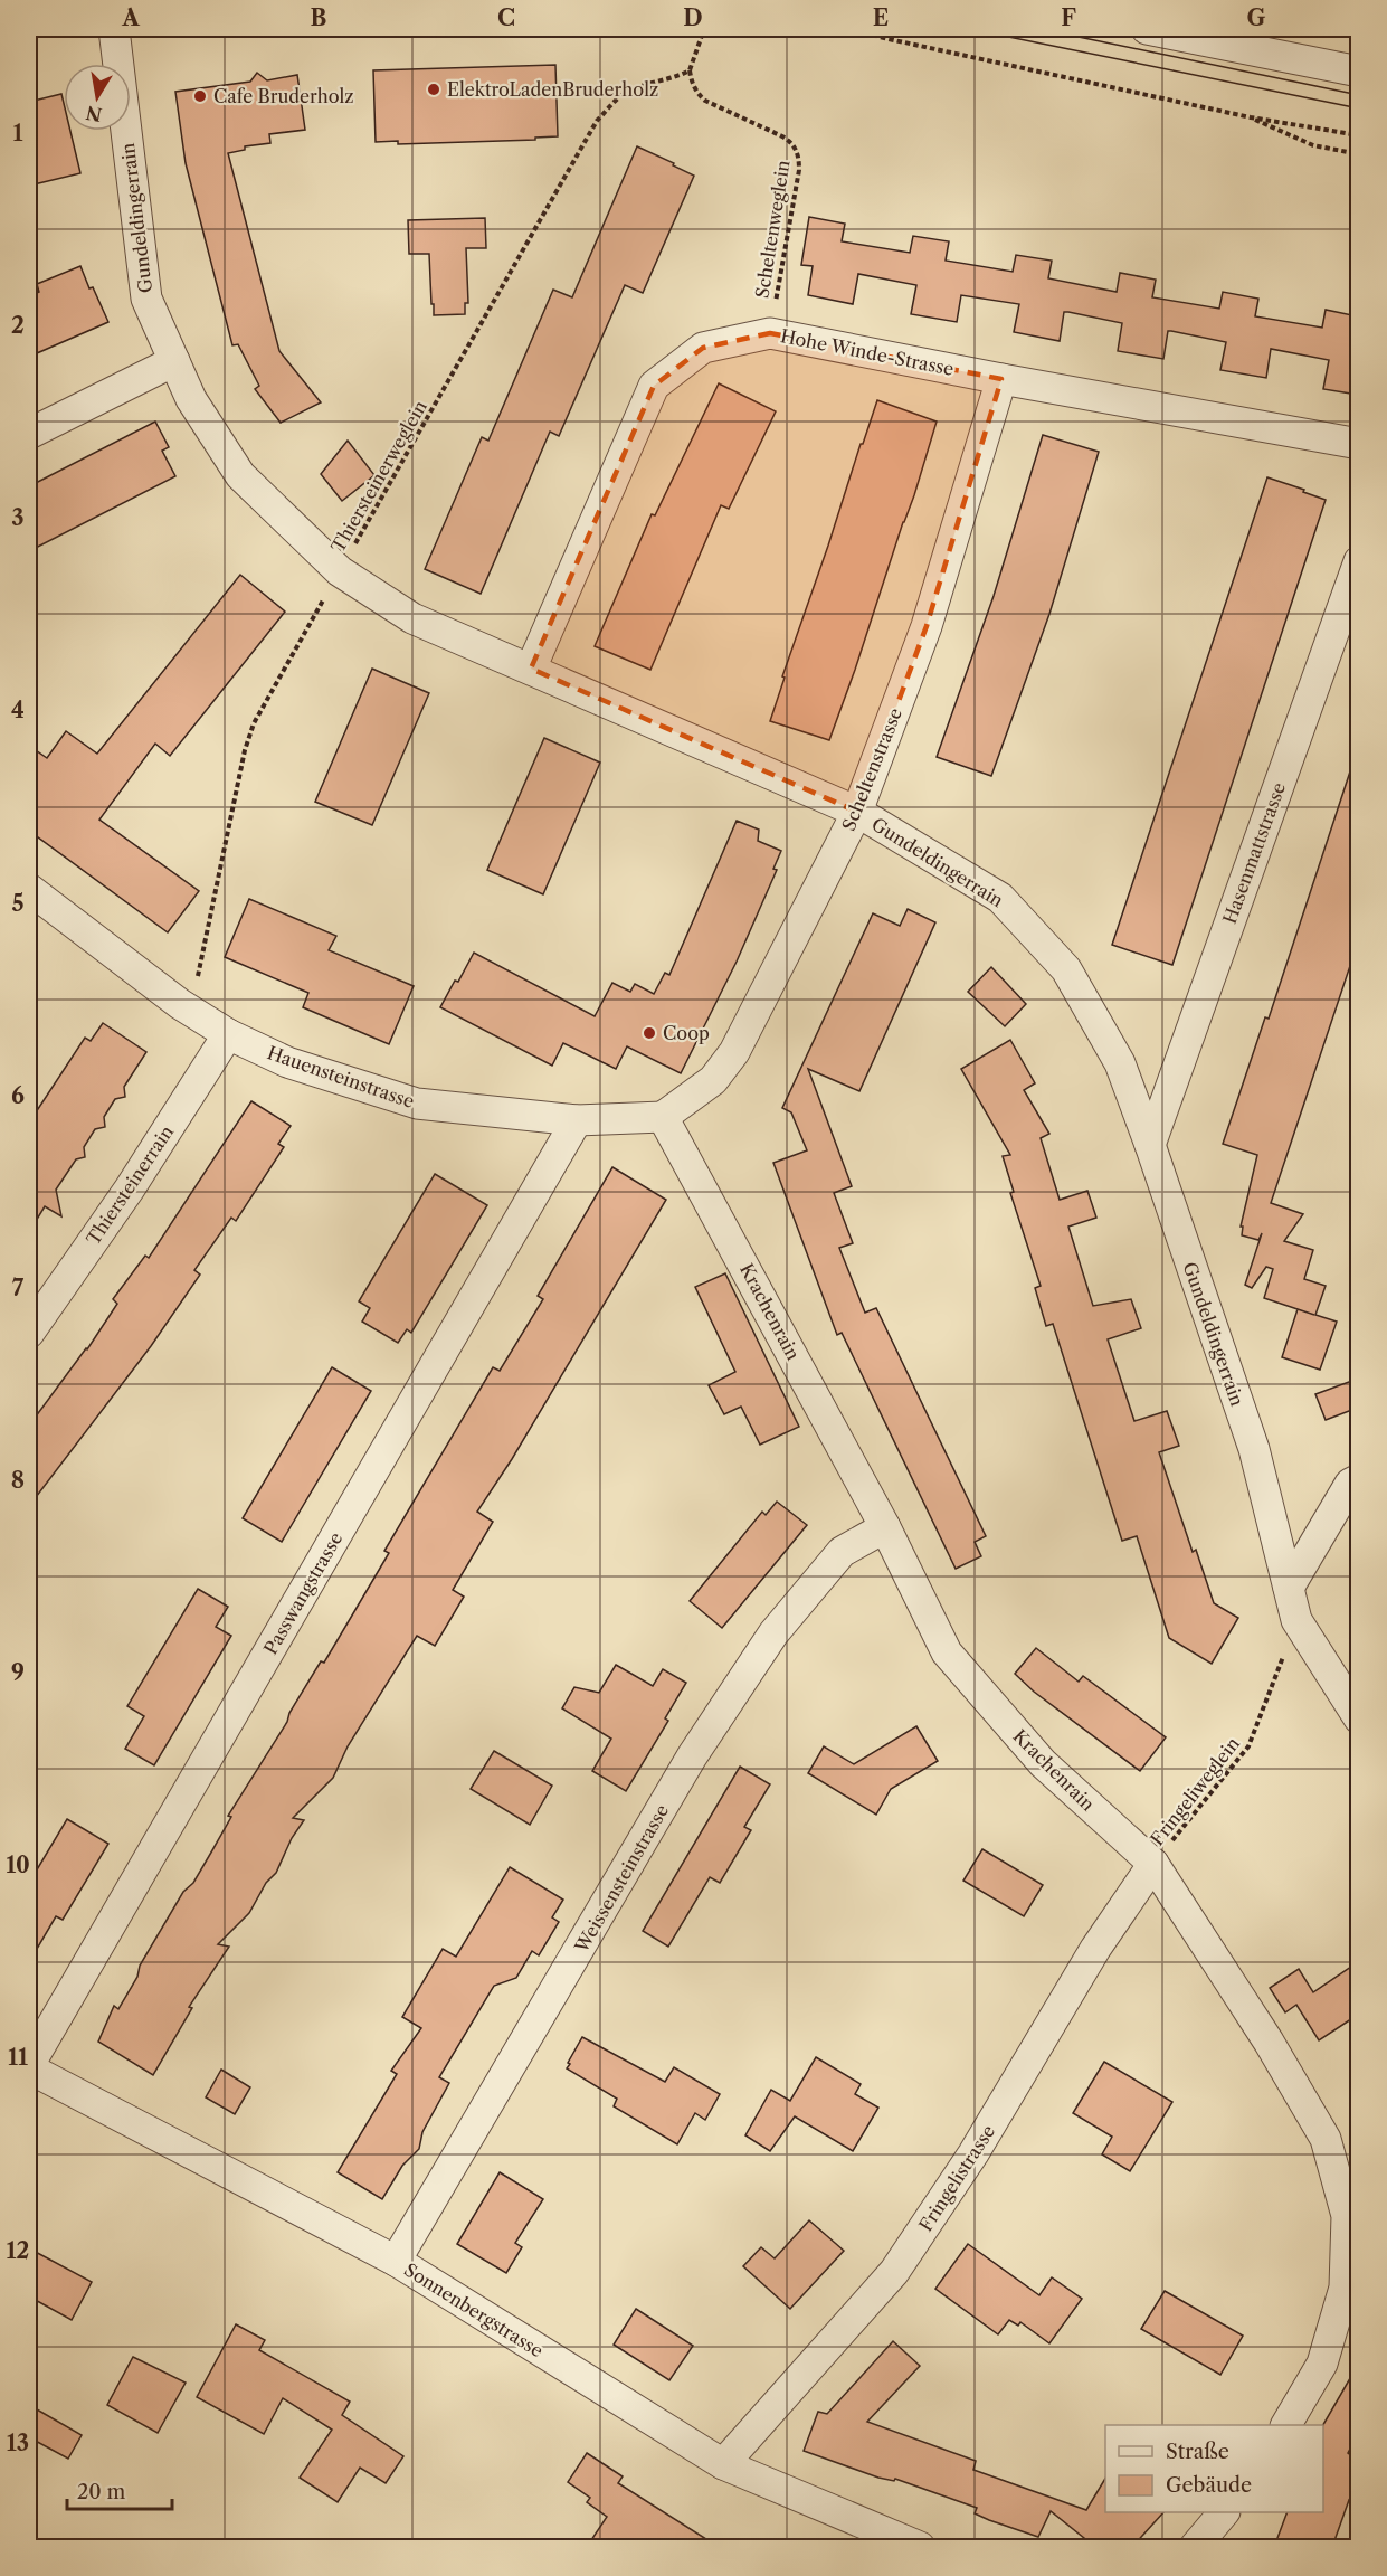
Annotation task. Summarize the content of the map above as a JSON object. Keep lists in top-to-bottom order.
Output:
{
  "streets": {
    "street": [
      "Gundeldingerrain",
      "Hohe Winde-Strasse",
      "Scheltenstrasse",
      "Hasenmattstrasse",
      "Hauensteinstrasse",
      "Thiersteinerrain",
      "Krachenrain",
      "Passwangstrasse",
      "Weissensteinstrasse",
      "Fringelistrasse",
      "Sonnenbergstrasse"
    ],
    "path": ["Scheltenweglein", "Thiersteinerweglein", "Fringeliweglein"]
  },
  "crossings": [
    ["Gundeldingerrain", "Hohe Winde-Strasse"],
    ["Gundeldingerrain", "Thiersteinerweglein"],
    ["Gundeldingerrain", "Scheltenstrasse"],
    ["Gundeldingerrain", "Hasenmattstrasse"],
    ["Gundeldingerrain", "Fringeliweglein"],
    ["Scheltenweglein", "Hohe Winde-Strasse"],
    ["Scheltenweglein", "Thiersteinerweglein"],
    ["Hohe Winde-Strasse", "Scheltenstrasse"],
    ["Thiersteinerweglein", "Hauensteinstrasse"],
    ["Scheltenstrasse", "Hauensteinstrasse"],
    ["Scheltenstrasse", "Krachenrain"],
    ["Hauensteinstrasse", "Thiersteinerrain"],
    ["Hauensteinstrasse", "Krachenrain"],
    ["Hauensteinstrasse", "Passwangstrasse"],
    ["Krachenrain", "Fringeliweglein"],
    ["Krachenrain", "Weissensteinstrasse"],
    ["Krachenrain", "Fringelistrasse"],
    ["Passwangstrasse", "Sonnenbergstrasse"],
    ["Fringeliweglein", "Fringelistrasse"],
    ["Weissensteinstrasse", "Sonnenbergstrasse"],
    ["Fringelistrasse", "Sonnenbergstrasse"]
  ],
  "places": ["ElektroLadenBruderholz", "Cafe Bruderholz", "Coop"],
  "legend": ["Straße", "Gebäude"],
  "scale_bar": "20 m",
  "north": "bottom",
  "grid": {
    "columns": [
      "A",
      "B",
      "C",
      "D",
      "E",
      "F",
      "G"
    ],
    "rows": [
      "1",
      "2",
      "3",
      "4",
      "5",
      "6",
      "7",
      "8",
      "9",
      "10",
      "11",
      "12",
      "13"
    ]
  }
}
